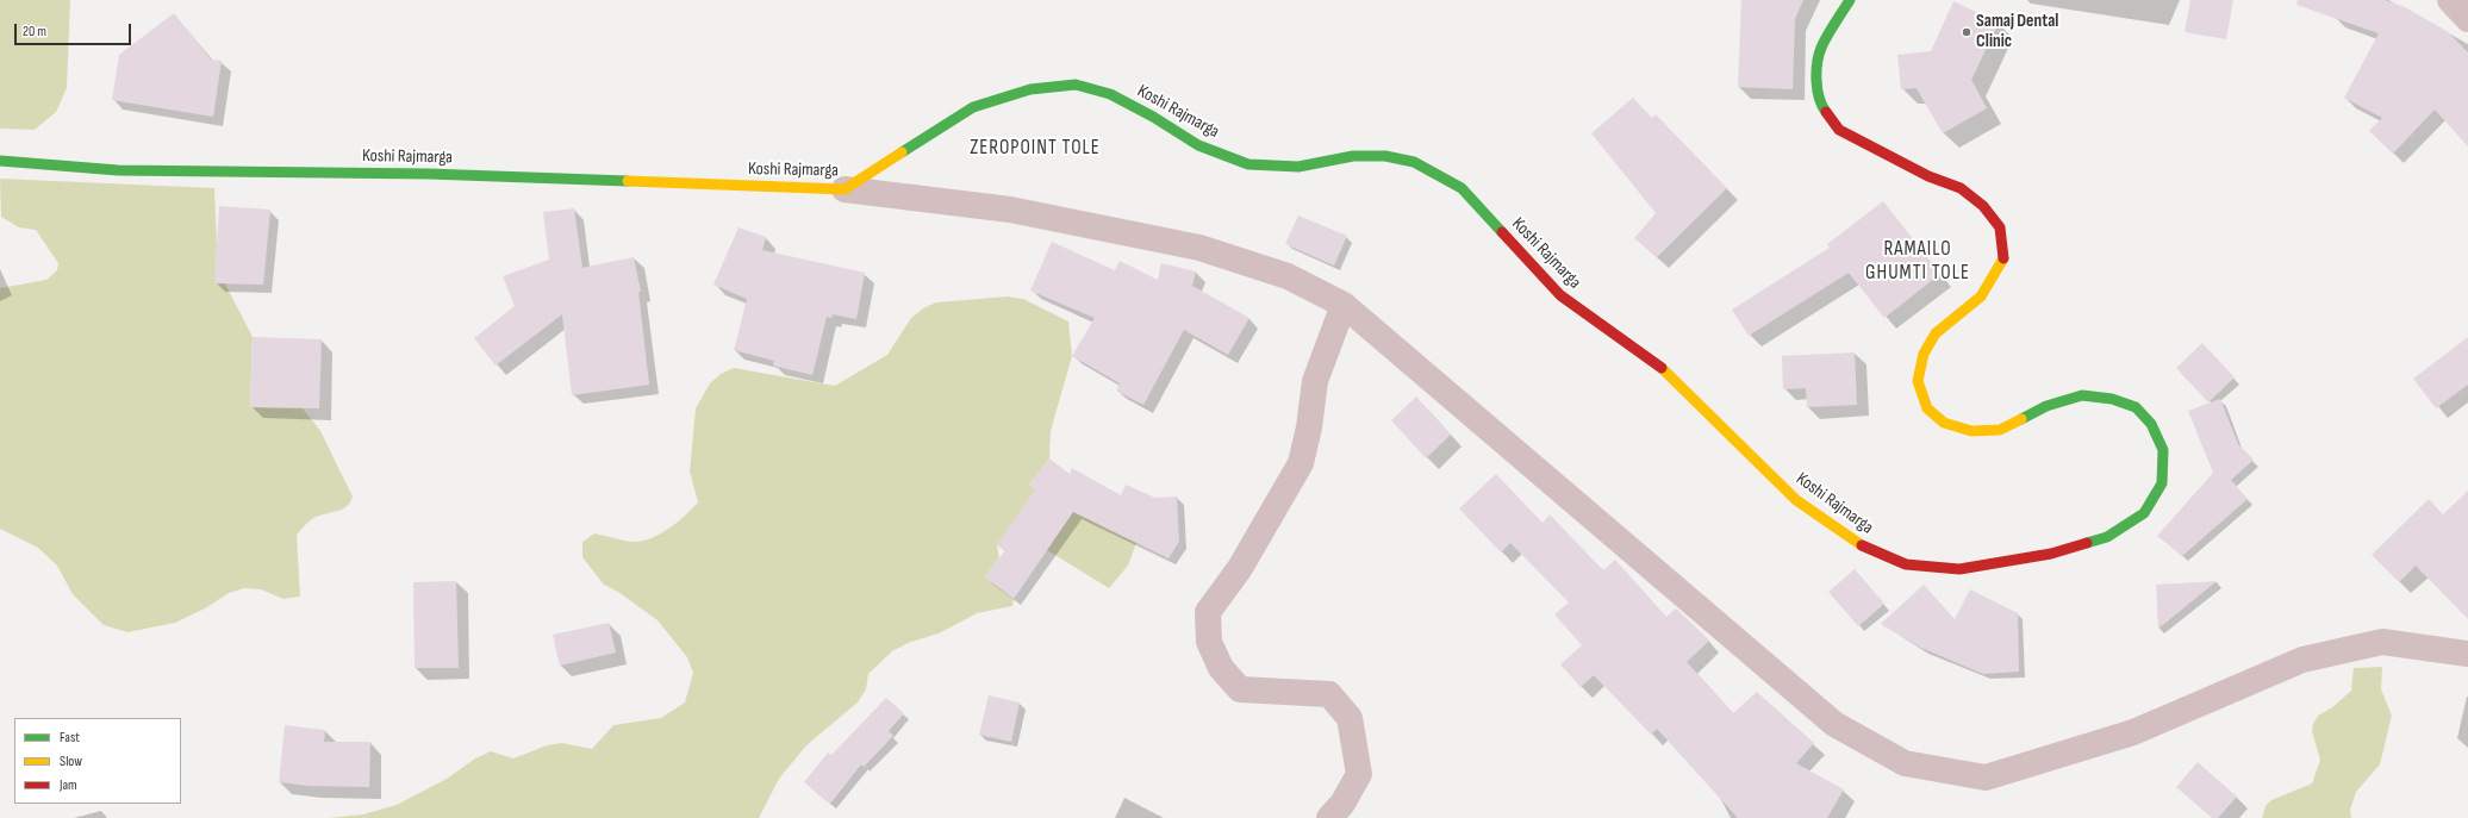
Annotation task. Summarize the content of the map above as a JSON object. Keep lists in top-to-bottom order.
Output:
{
  "streets": {
    "main road": ["Koshi Rajmarga"]
  },
  "districts": ["ZEROPOINT TOLE", "RAMAILO GHUMTI TOLE"],
  "places": ["Samaj Dental Clinic"],
  "legend": ["Fast", "Slow", "Jam"],
  "scale_bar": "20 m"
}
